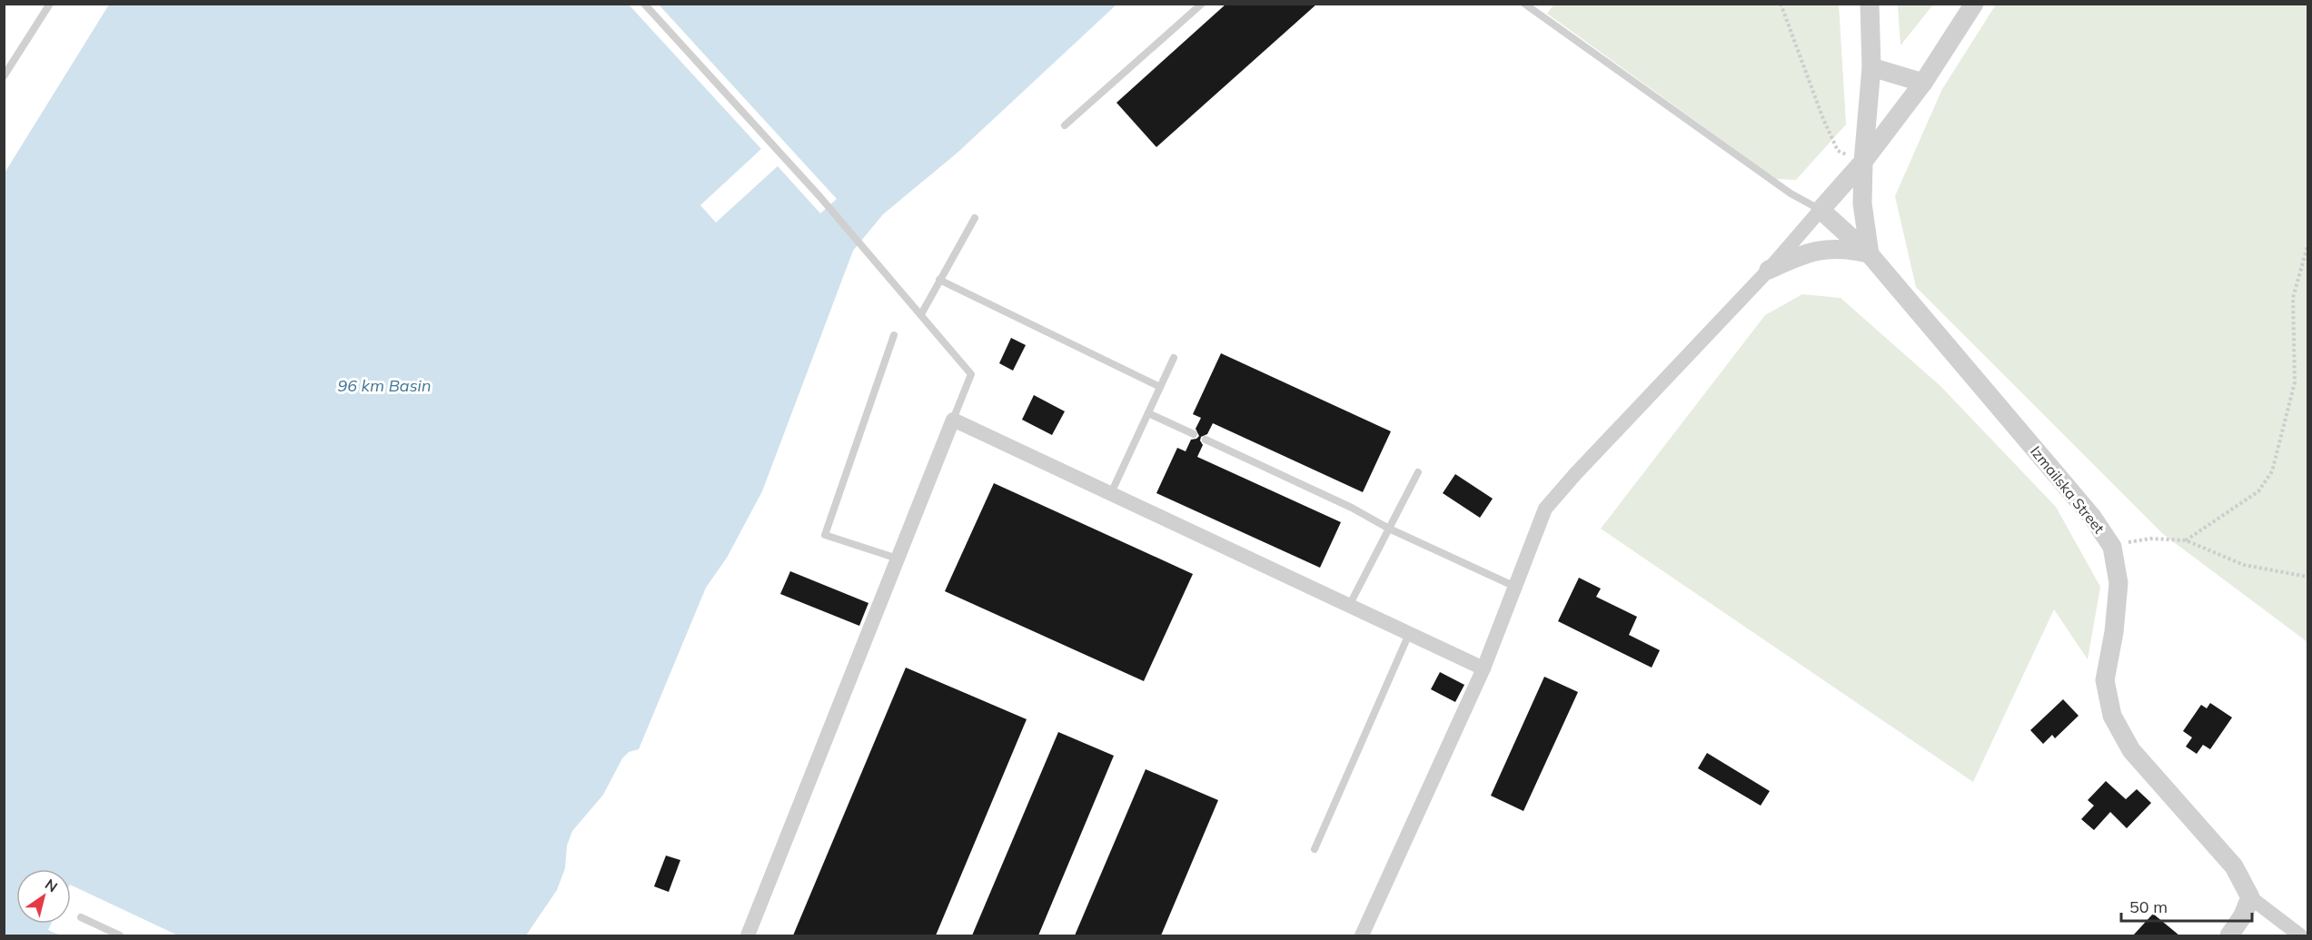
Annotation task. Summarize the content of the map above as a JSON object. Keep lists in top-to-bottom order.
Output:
{
  "streets": {
    "street": ["Izmailska Street"]
  },
  "water": ["96 km Basin"],
  "scale_bar": "50 m",
  "north": "top right"
}
